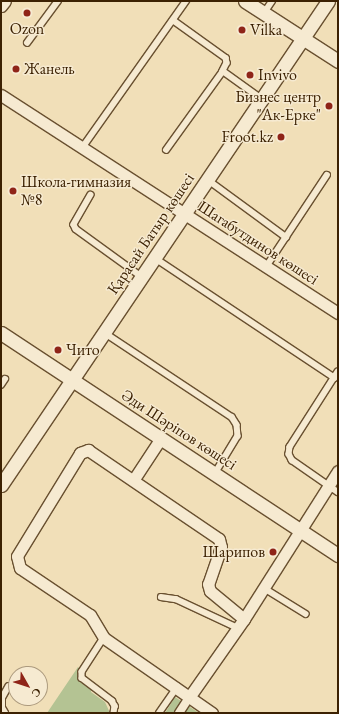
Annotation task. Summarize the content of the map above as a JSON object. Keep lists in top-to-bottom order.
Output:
{
  "streets": {
    "street": ["Қарасай Батыр көшесі", "Шагабутдинов көшесі", "Әди Шәріпов көшесі"]
  },
  "crossings": [
    ["Қарасай Батыр көшесі", "Шагабутдинов көшесі"],
    ["Қарасай Батыр көшесі", "Әди Шәріпов көшесі"]
  ],
  "places": [
    "Ozon",
    "Vilka",
    "Жанель",
    "Invivo",
    "Бизнес центр \"Ак-Ерке\"",
    "Froot.kz",
    "Школа-гимназия №8",
    "Чито",
    "Шарипов"
  ],
  "north": "bottom right"
}
